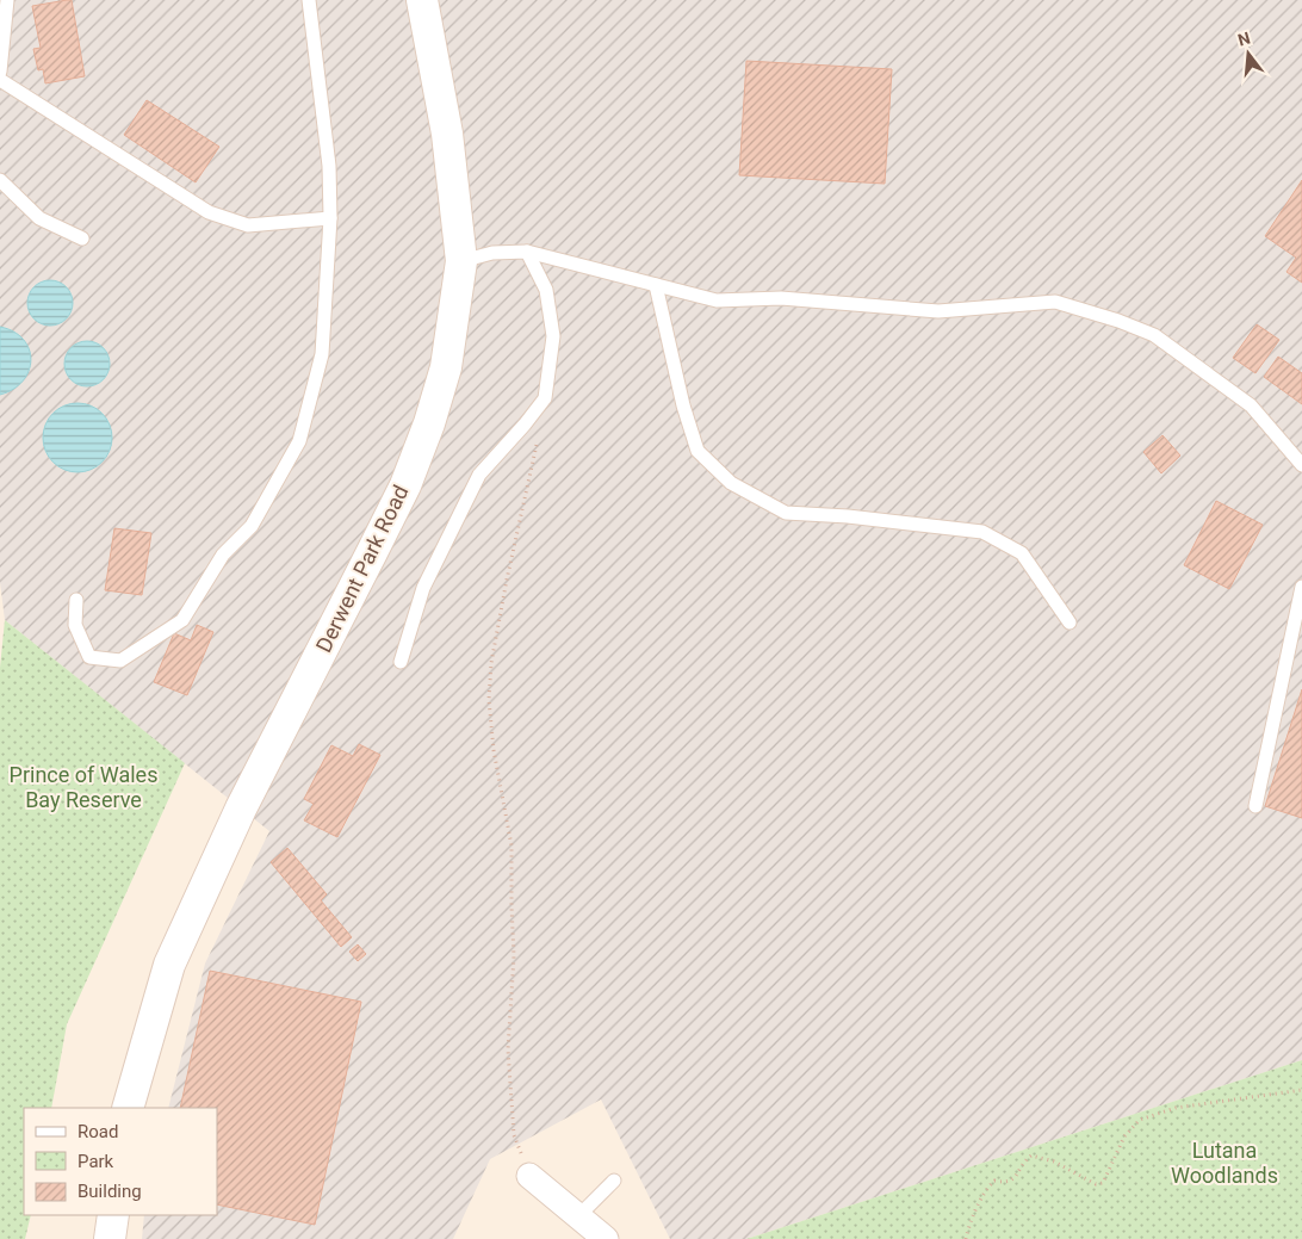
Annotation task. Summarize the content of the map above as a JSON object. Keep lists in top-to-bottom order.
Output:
{
  "streets": {
    "street": ["Derwent Park Road"]
  },
  "parks": ["Prince of Wales Bay Reserve", "Lutana Woodlands"],
  "legend": ["Road", "Park", "Building"],
  "north": "top"
}
